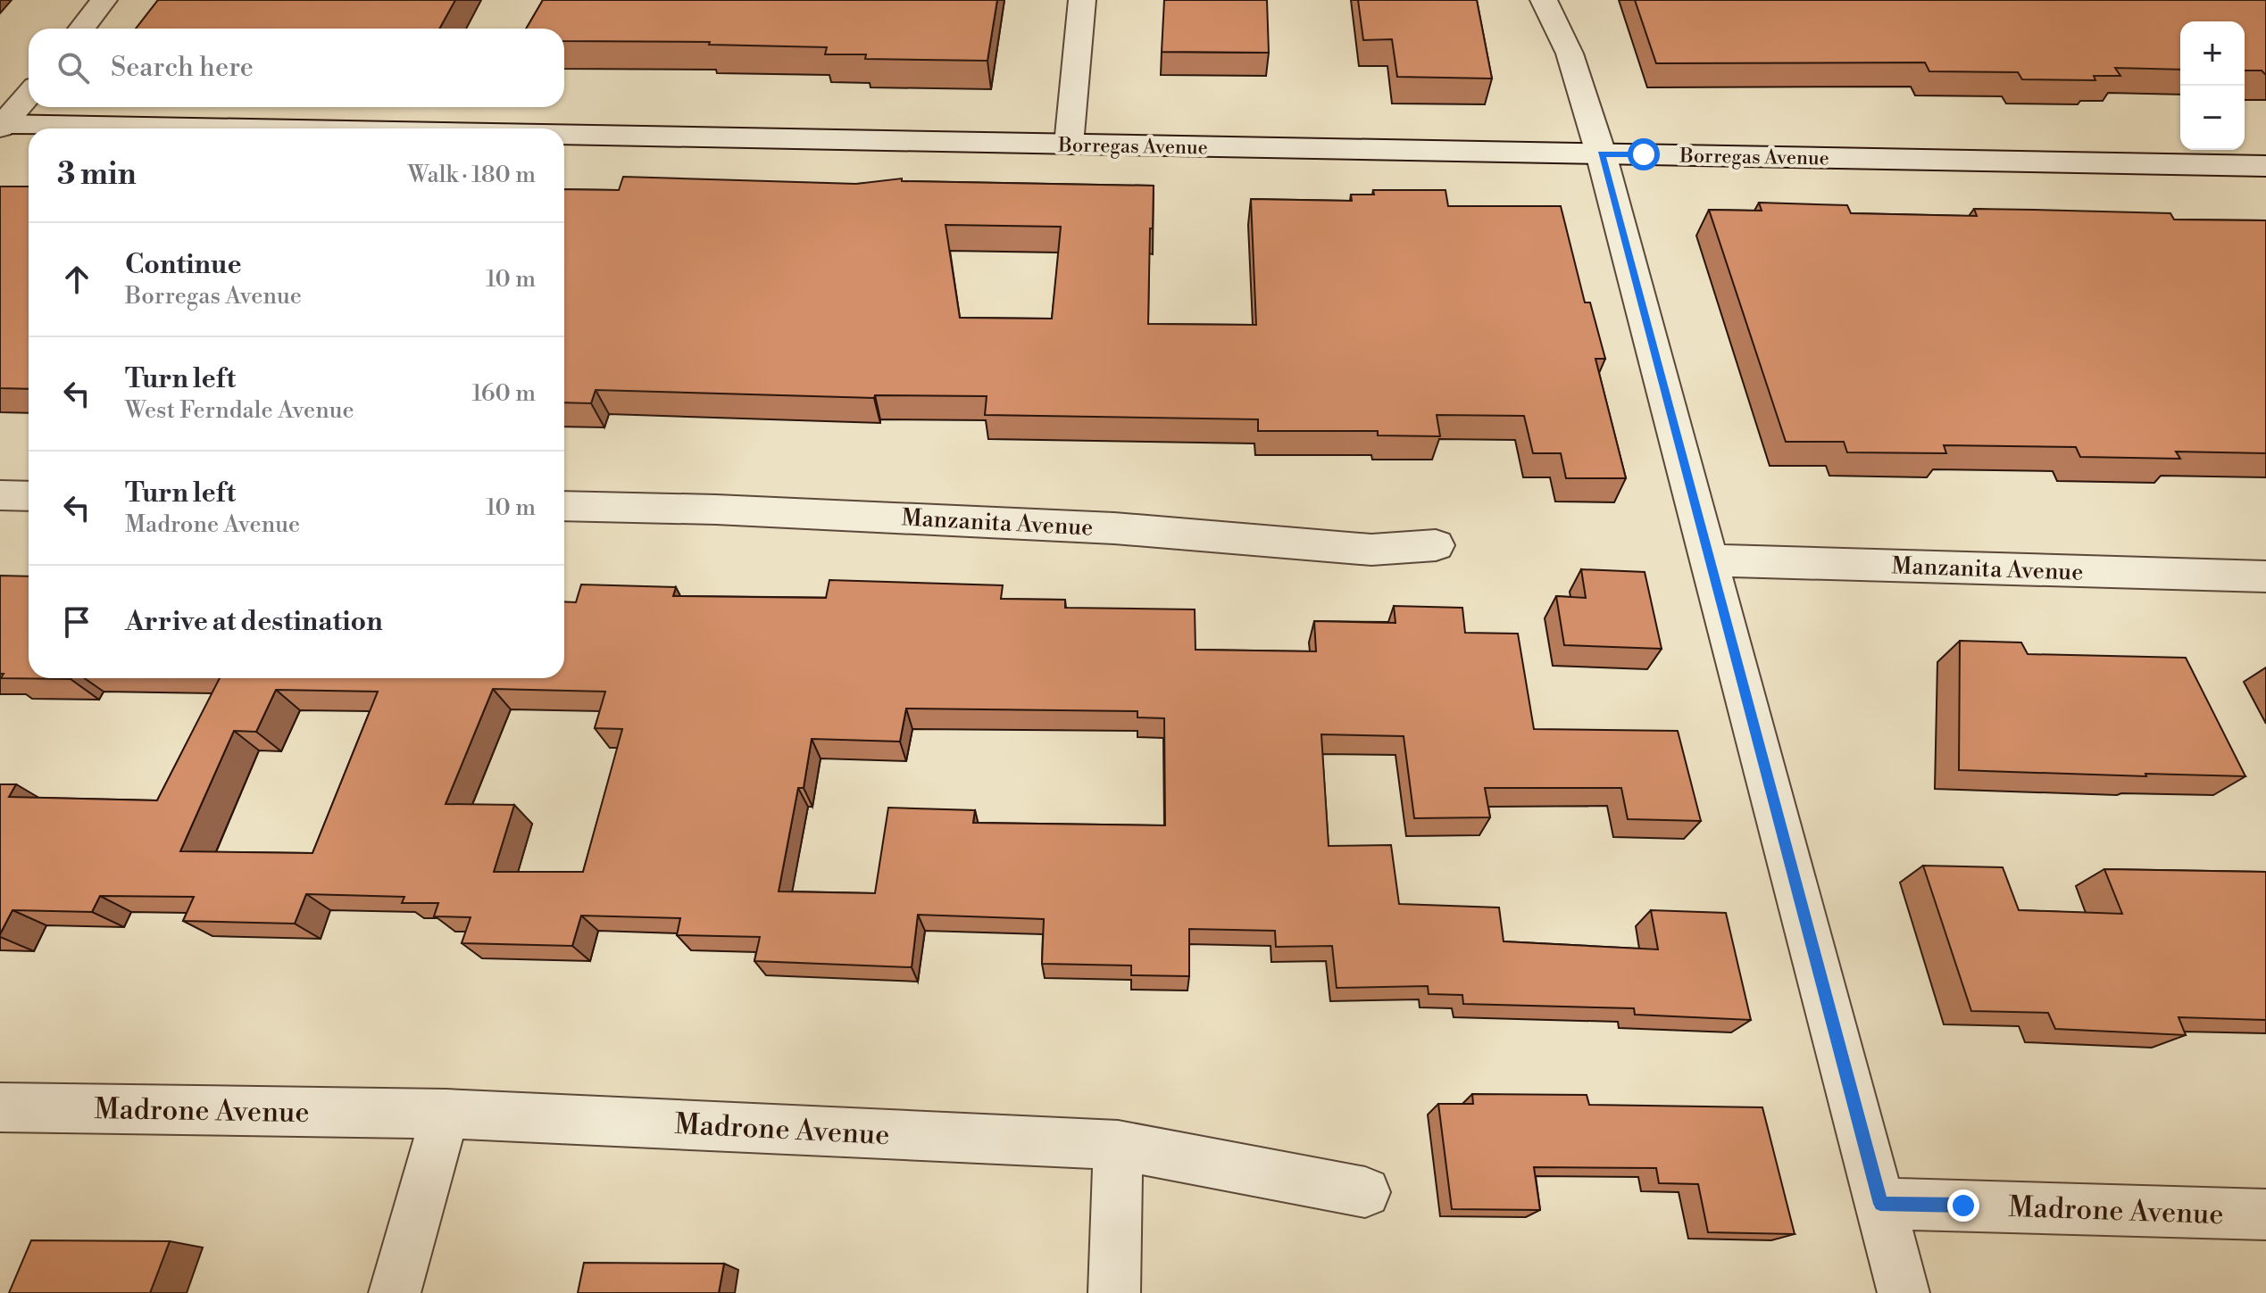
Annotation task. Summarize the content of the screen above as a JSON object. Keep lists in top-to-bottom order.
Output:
{
  "streets": {
    "street": ["Borregas Avenue", "Manzanita Avenue", "Madrone Avenue"]
  },
  "page": {
    "map_buttons": ["+", "−"],
    "search": "Search here",
    "heading": ["3 min", "Walk · 180 m"],
    "list": [
      ["Continue", "Borregas Avenue", "10 m"],
      ["Turn left", "West Ferndale Avenue", "160 m"],
      ["Turn left", "Madrone Avenue", "10 m"],
      "Arrive at destination"
    ]
  }
}
